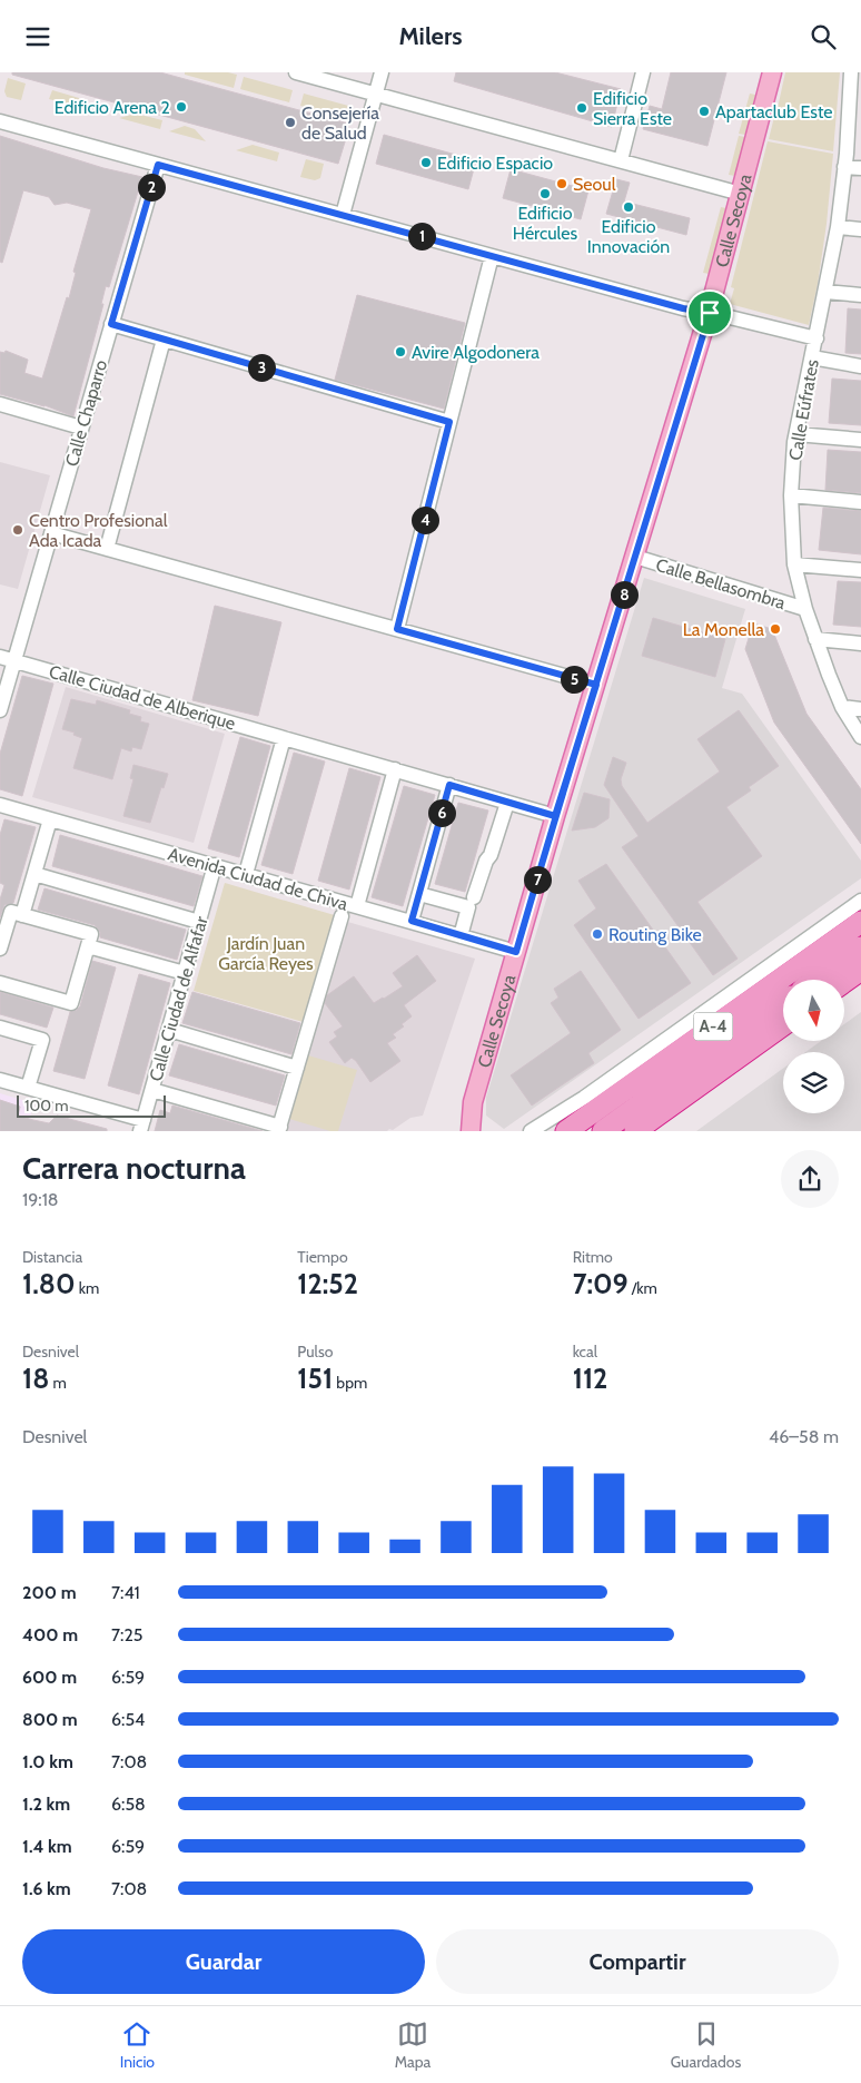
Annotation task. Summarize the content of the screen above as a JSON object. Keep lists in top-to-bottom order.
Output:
{
  "streets": {
    "highway": ["A-4"],
    "main road": ["Calle Secoya"],
    "street": [
      "Calle Eúfrates",
      "Calle Chaparro",
      "Calle Bellasombra",
      "Calle Ciudad de Alberique",
      "Avenida Ciudad de Chiva",
      "Calle Ciudad de Alfafar"
    ]
  },
  "crossings": [
    ["Calle Secoya", "Calle Bellasombra"],
    ["Calle Secoya", "Calle Ciudad de Alberique"],
    ["Calle Secoya", "Avenida Ciudad de Chiva"],
    ["Calle Eúfrates", "Calle Bellasombra"],
    ["Calle Chaparro", "Calle Ciudad de Alberique"],
    ["Avenida Ciudad de Chiva", "Calle Ciudad de Alfafar"]
  ],
  "parks": ["Jardín Juan García Reyes"],
  "places": [
    "Edificio Arena 2",
    "Edificio Sierra Este",
    "Apartaclub Este",
    "Consejería de Salud",
    "Edificio Espacio",
    "Seoul",
    "Edificio Hércules",
    "Edificio Innovación",
    "Avire Algodonera",
    "Centro Profesional Ada Icada",
    "La Monella",
    "Routing Bike"
  ],
  "scale_bar": "100 m",
  "north": "bottom",
  "page": {
    "header": "Milers",
    "pins": [
      "2",
      "1",
      "3",
      "4",
      "8",
      "5",
      "6",
      "7"
    ],
    "scale": "100 m",
    "heading": ["Carrera nocturna", "19:18"],
    "stats": [
      ["Distancia", "1.80 km"],
      ["Tiempo", "12:52"],
      ["Ritmo", "7:09 /km"],
      ["Desnivel", "18 m"],
      ["Pulso", "151 bpm"],
      ["kcal", "112"]
    ],
    "chart": ["Desnivel", "46–58 m"],
    "list": [
      {
        "name": "200 m",
        "note": "7:41"
      },
      {
        "name": "400 m",
        "note": "7:25"
      },
      {
        "name": "600 m",
        "note": "6:59"
      },
      {
        "name": "800 m",
        "note": "6:54"
      },
      {
        "name": "1.0 km",
        "note": "7:08"
      },
      {
        "name": "1.2 km",
        "note": "6:58"
      },
      {
        "name": "1.4 km",
        "note": "6:59"
      },
      {
        "name": "1.6 km",
        "note": "7:08"
      }
    ],
    "buttons": ["Guardar", "Compartir"],
    "tabs": ["Inicio", "Mapa", "Guardados"]
  }
}
